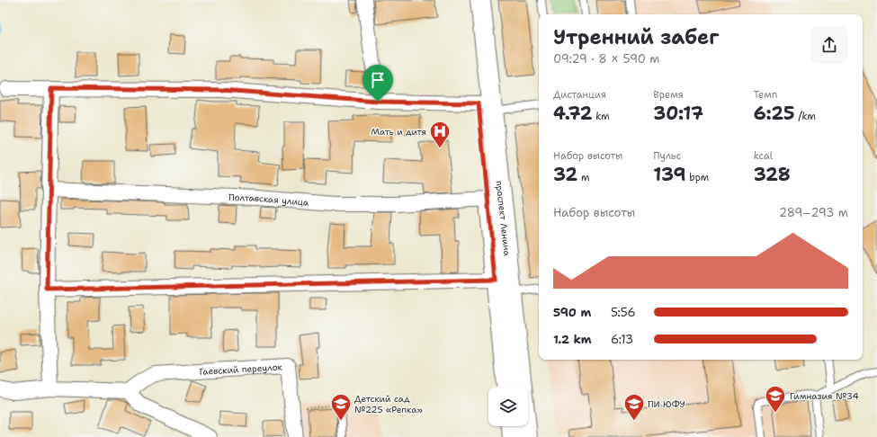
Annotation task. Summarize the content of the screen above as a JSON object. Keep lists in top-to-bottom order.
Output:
{
  "streets": {
    "main road": ["проспект Ленина"],
    "street": ["Полтавская улица", "Гаевский переулок"]
  },
  "crossings": [
    ["Полтавская улица", "проспект Ленина"]
  ],
  "places": {
    "hospital": ["Мать и дитя"],
    "school or university": ["Гимназия №34", "Детский сад №225 «Репка»", "ПИ ЮФУ"]
  },
  "page": {
    "heading": ["Утренний забег", "09:29 · 8 × 590 m"],
    "stats": [
      ["Дистанция", "4.72 km"],
      ["Время", "30:17"],
      ["Темп", "6:25 /km"],
      ["Набор высоты", "32 m"],
      ["Пульс", "139 bpm"],
      ["kcal", "328"]
    ],
    "chart": ["Набор высоты", "289–293 m"],
    "list": [
      {
        "name": "590 m",
        "note": "5:56"
      },
      {
        "name": "1.2 km",
        "note": "6:13"
      }
    ]
  }
}
